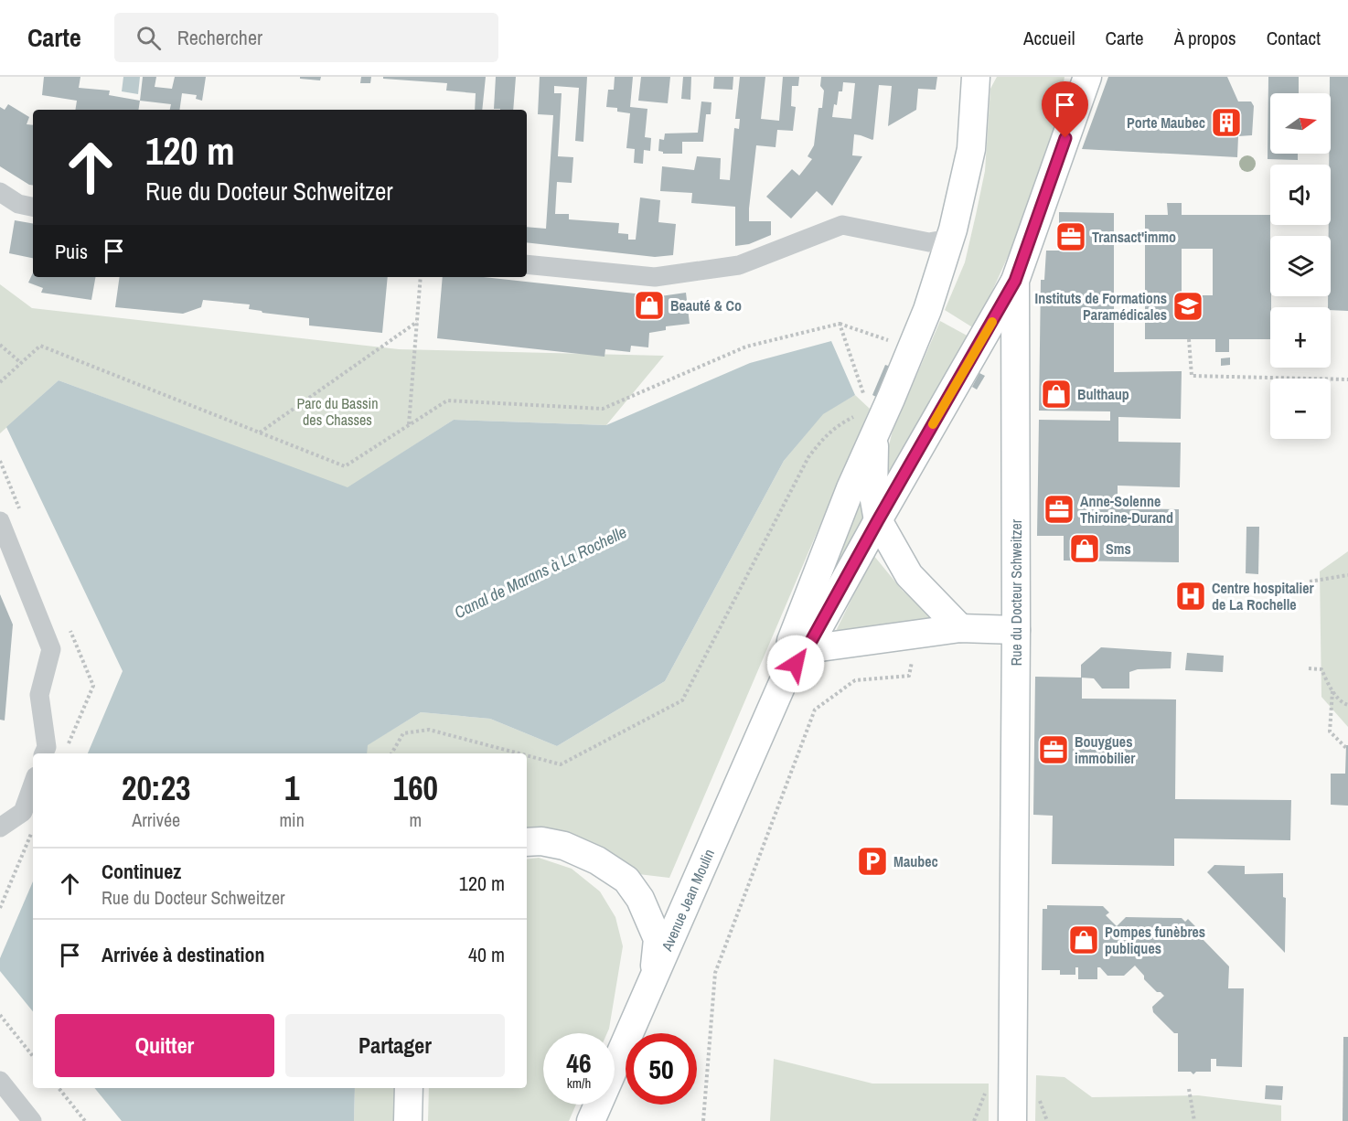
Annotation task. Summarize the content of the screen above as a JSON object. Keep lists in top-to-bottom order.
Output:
{
  "streets": {
    "main road": ["Rue du Docteur Schweitzer", "Avenue Jean Moulin"]
  },
  "crossings": [
    ["Rue du Docteur Schweitzer", "Avenue Jean Moulin"]
  ],
  "water": ["Canal de Marans à La Rochelle"],
  "parks": ["Parc du Bassin des Chasses"],
  "places": {
    "building": ["Porte Maubec"],
    "office": ["Transact'immo", "Anne-Solenne Thiroine-Durand", "Bouygues immobilier"],
    "shop": [
      "Beauté & Co",
      "Bulthaup",
      "Sms",
      "Pompes funèbres publiques"
    ],
    "school or university": ["Instituts de Formations Paramédicales"],
    "hospital": ["Centre hospitalier de La Rochelle"],
    "parking": ["Maubec"]
  },
  "north": "right",
  "page": {
    "header": "Carte",
    "search": "Rechercher",
    "nav": [
      "Accueil",
      "Carte",
      "À propos",
      "Contact"
    ],
    "map_buttons": ["+", "−"],
    "turn": ["120 m", "Rue du Docteur Schweitzer"],
    "then": "Puis",
    "eta": [
      "20:23",
      "Arrivée",
      "1",
      "min",
      "160",
      "m"
    ],
    "list": [
      {
        "name": "Continuez",
        "note": "Rue du Docteur Schweitzer",
        "value": "120 m"
      },
      {
        "name": "Arrivée à destination",
        "value": "40 m"
      }
    ],
    "buttons": ["Quitter", "Partager"],
    "speed": "46 km/h",
    "limit": "50"
  }
}
